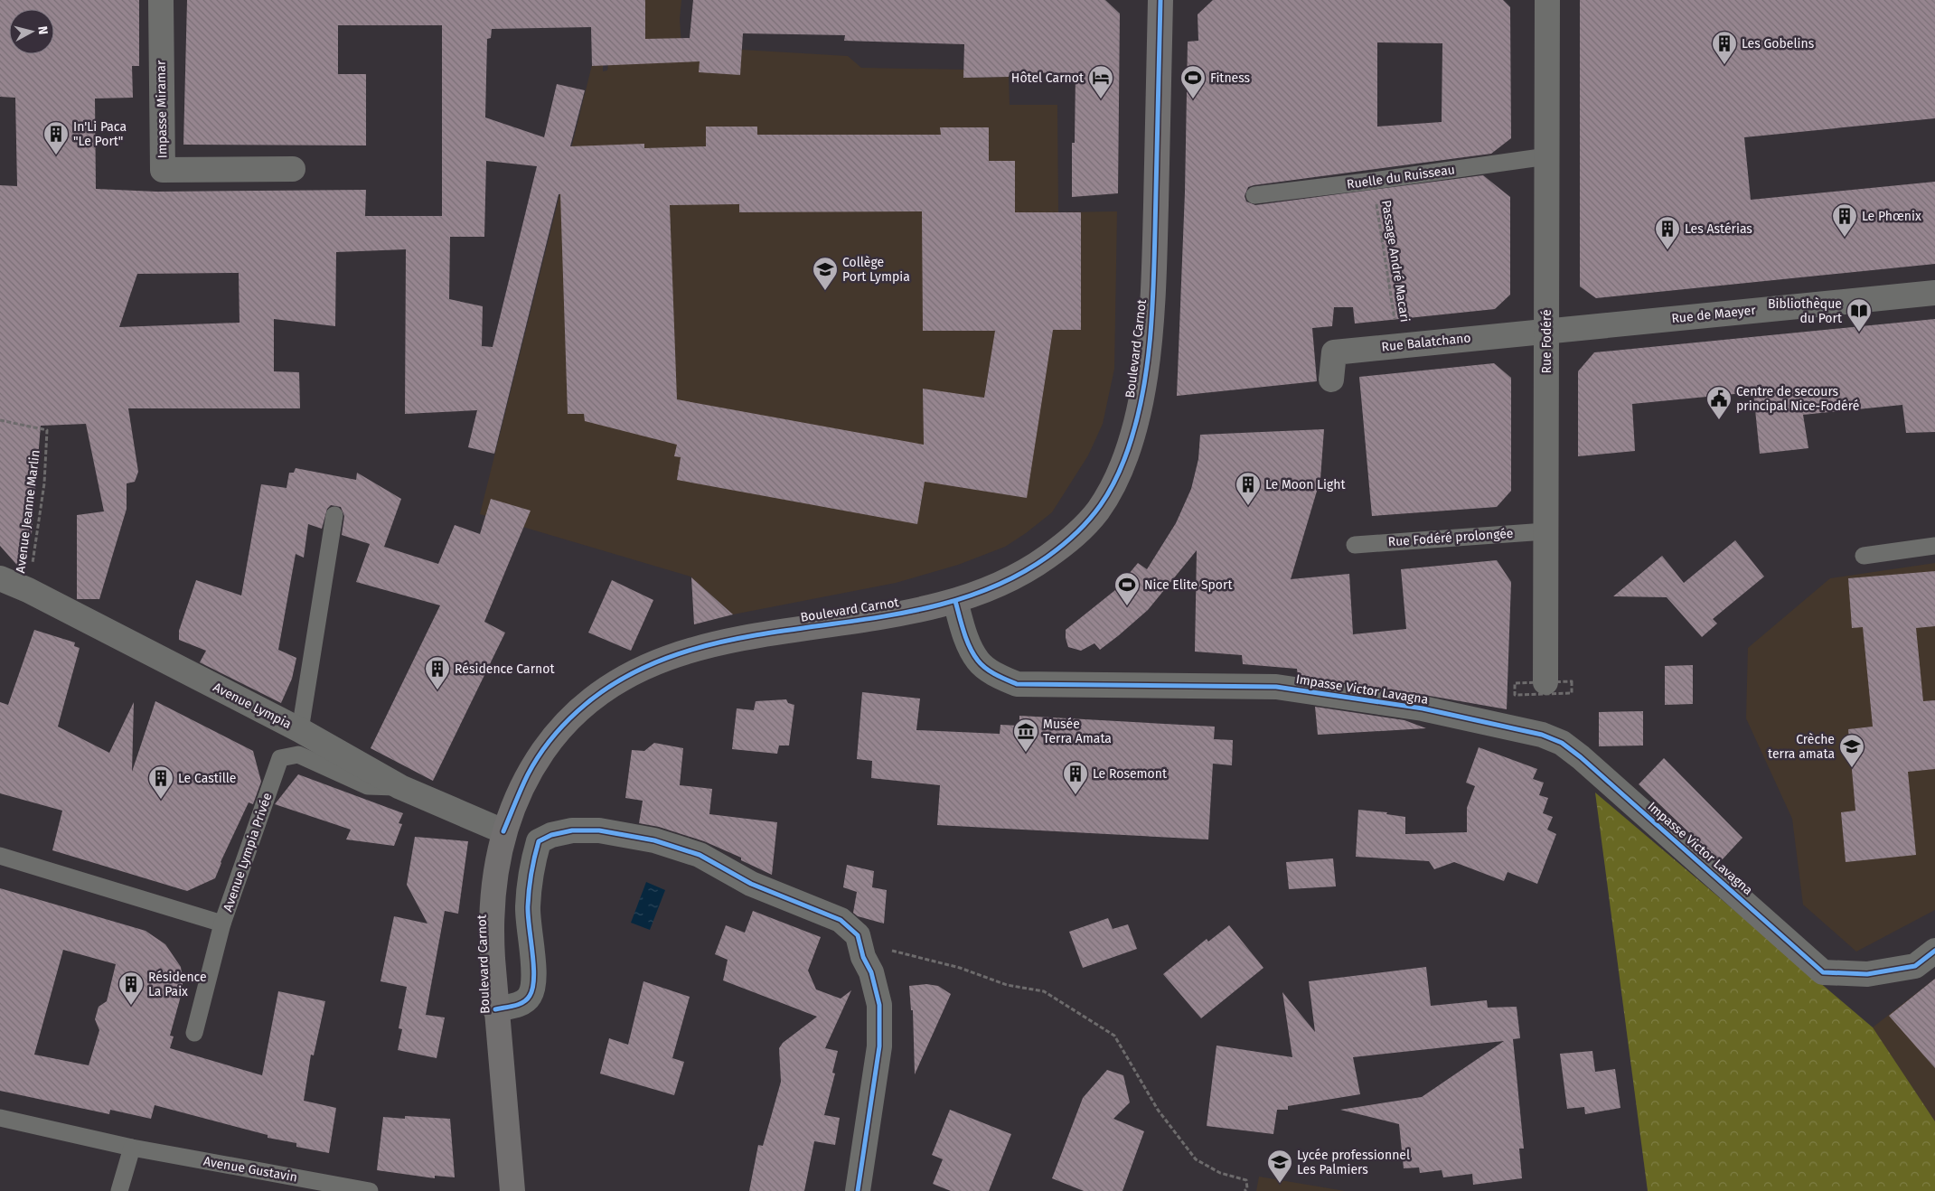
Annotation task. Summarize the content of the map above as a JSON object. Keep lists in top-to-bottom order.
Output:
{
  "streets": {
    "main road": ["Boulevard Carnot"],
    "street": [
      "Impasse Miramar",
      "Rue de Maeyer",
      "Rue Fodéré",
      "Rue Balatchano",
      "Impasse Victor Lavagna",
      "Avenue Lympia"
    ],
    "lane": [
      "Ruelle du Ruisseau",
      "Rue Fodéré prolongée",
      "Avenue Lympia Privée",
      "Avenue Gustavin"
    ],
    "path": ["Passage André Macari", "Avenue Jeanne Marlin"]
  },
  "crossings": [
    ["Ruelle du Ruisseau", "Passage André Macari"],
    ["Ruelle du Ruisseau", "Rue Fodéré"],
    ["Passage André Macari", "Rue Balatchano"],
    ["Rue de Maeyer", "Rue Fodéré"],
    ["Rue de Maeyer", "Rue Balatchano"],
    ["Rue Fodéré", "Rue Balatchano"],
    ["Rue Fodéré", "Rue Fodéré prolongée"],
    ["Boulevard Carnot", "Impasse Victor Lavagna"],
    ["Boulevard Carnot", "Avenue Lympia"],
    ["Avenue Jeanne Marlin", "Avenue Lympia"],
    ["Avenue Lympia", "Avenue Lympia Privée"]
  ],
  "places": {
    "building": [
      "Les Gobelins",
      "In'Li Paca \"Le Port\"",
      "Le Phœnix",
      "Les Astérias",
      "Le Moon Light",
      "Résidence Carnot",
      "Le Rosemont",
      "Le Castille",
      "Résidence La Paix"
    ],
    "hotel": ["Hôtel Carnot"],
    "sports": ["Fitness", "Nice Elite Sport"],
    "school or university": ["Collège Port Lympia", "Crèche terra amata", "Lycée professionnel Les Palmiers"],
    "library": ["Bibliothèque du Port"],
    "public building": ["Centre de secours principal Nice-Fodéré"],
    "museum": ["Musée Terra Amata"]
  },
  "north": "right"
}
